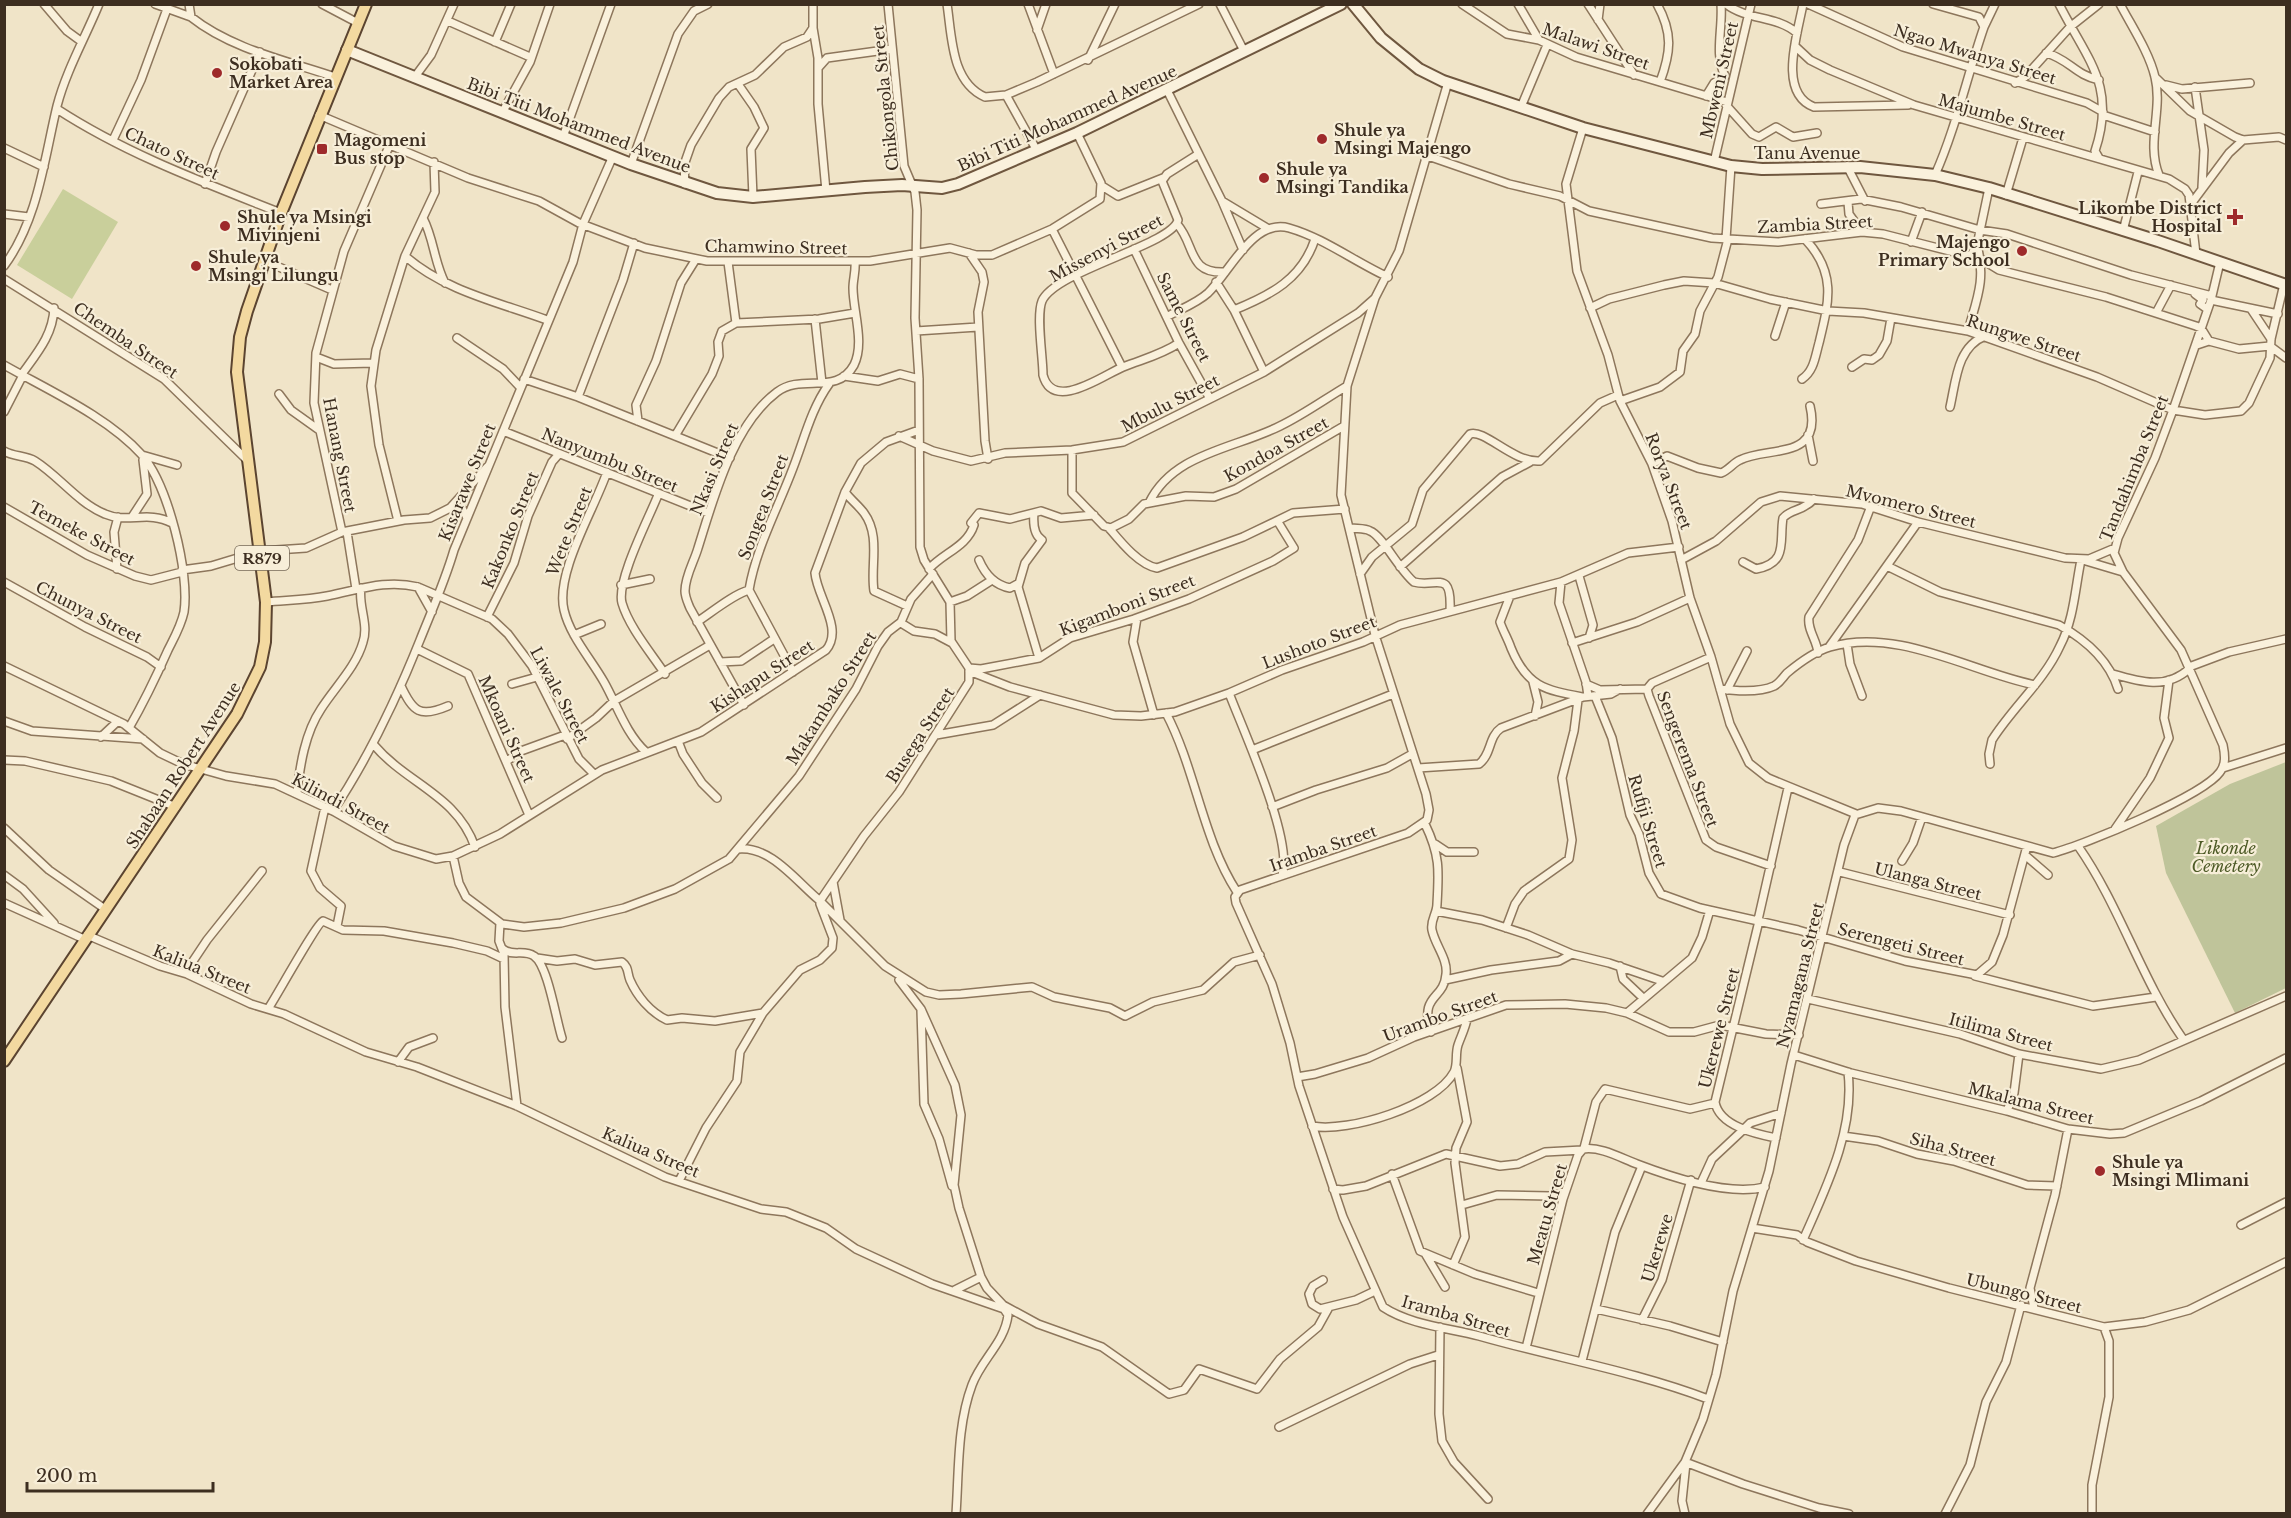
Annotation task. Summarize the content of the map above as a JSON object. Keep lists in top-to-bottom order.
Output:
{
  "streets": {
    "main road": ["R879", "Shabaan Robert Avenue"],
    "street": [
      "Malawi Street",
      "Ngao Mwanya Street",
      "Mbweni Street",
      "Chikongola Street",
      "Majumbe Street",
      "Bibi Titi Mohammed Avenue",
      "Chato Street",
      "Tanu Avenue",
      "Zambia Street",
      "Chamwino Street",
      "Missenyi Street",
      "Same Street",
      "Rungwe Street",
      "Chemba Street",
      "Mbulu Street",
      "Kondoa Street",
      "Hanang Street",
      "Nanyumbu Street",
      "Tandahimba Street",
      "Nkasi Street",
      "Rorya Street",
      "Kisarawe Street",
      "Mvomero Street",
      "Songea Street",
      "Kakonko Street",
      "Wete Street",
      "Temeke Street",
      "Kigamboni Street",
      "Chunya Street",
      "Lushoto Street",
      "Kishapu Street",
      "Liwale Street",
      "Makambako Street",
      "Mkoani Street",
      "Busega Street",
      "Sengerema Street",
      "Kilindi Street",
      "Rufiji Street",
      "Iramba Street",
      "Ulanga Street",
      "Serengeti Street",
      "Kaliua Street",
      "Nyamagana Street",
      "Urambo Street",
      "Ukerewe Street",
      "Itilima Street",
      "Mkalama Street",
      "Siha Street",
      "Meatu Street",
      "Ukerewe",
      "Ubungo Street"
    ]
  },
  "crossings": [
    ["Malawi Street", "Mbweni Street"],
    ["Mbweni Street", "Tanu Avenue"],
    ["Chikongola Street", "Bibi Titi Mohammed Avenue"],
    ["Bibi Titi Mohammed Avenue", "Kisarawe Street"],
    ["Bibi Titi Mohammed Avenue", "Shabaan Robert Avenue"],
    ["Chato Street", "Shabaan Robert Avenue"],
    ["Tanu Avenue", "Rungwe Street"],
    ["Tanu Avenue", "Tandahimba Street"],
    ["Tanu Avenue", "Rorya Street"],
    ["Zambia Street", "Tandahimba Street"],
    ["Zambia Street", "Rorya Street"],
    ["Chamwino Street", "Hanang Street"],
    ["Chamwino Street", "Kisarawe Street"],
    ["Chamwino Street", "Shabaan Robert Avenue"],
    ["Missenyi Street", "Same Street"],
    ["Same Street", "Mbulu Street"],
    ["Rungwe Street", "Tandahimba Street"],
    ["Rungwe Street", "Rorya Street"],
    ["Chemba Street", "Shabaan Robert Avenue"],
    ["Mbulu Street", "Kishapu Street"],
    ["Hanang Street", "Temeke Street"],
    ["Hanang Street", "Kilindi Street"],
    ["Nanyumbu Street", "Nkasi Street"],
    ["Nanyumbu Street", "Kisarawe Street"],
    ["Nanyumbu Street", "Kakonko Street"],
    ["Nanyumbu Street", "Wete Street"],
    ["Tandahimba Street", "Mvomero Street"],
    ["Nkasi Street", "Songea Street"],
    ["Nkasi Street", "Kishapu Street"],
    ["Rorya Street", "Mvomero Street"],
    ["Rorya Street", "Lushoto Street"],
    ["Rorya Street", "Sengerema Street"],
    ["Rorya Street", "Nyamagana Street"],
    ["Rorya Street", "Ukerewe Street"],
    ["Kisarawe Street", "Liwale Street"],
    ["Kisarawe Street", "Mkoani Street"],
    ["Kisarawe Street", "Kilindi Street"],
    ["Kakonko Street", "Liwale Street"],
    ["Wete Street", "Kishapu Street"],
    ["Temeke Street", "Shabaan Robert Avenue"],
    ["Kigamboni Street", "Lushoto Street"],
    ["Kigamboni Street", "Busega Street"],
    ["Lushoto Street", "Busega Street"],
    ["Lushoto Street", "Rufiji Street"],
    ["Kishapu Street", "Liwale Street"],
    ["Kishapu Street", "Mkoani Street"],
    ["Kishapu Street", "Kilindi Street"],
    ["Makambako Street", "Kilindi Street"],
    ["Mkoani Street", "Kilindi Street"],
    ["Sengerema Street", "Ukerewe Street"],
    ["Shabaan Robert Avenue", "Kilindi Street"],
    ["Shabaan Robert Avenue", "Kaliua Street"],
    ["Rufiji Street", "Serengeti Street"],
    ["Rufiji Street", "Nyamagana Street"],
    ["Rufiji Street", "Ukerewe Street"],
    ["Iramba Street", "Nyamagana Street"],
    ["Iramba Street", "Urambo Street"],
    ["Iramba Street", "Meatu Street"],
    ["Ulanga Street", "Serengeti Street"],
    ["Ulanga Street", "Nyamagana Street"],
    ["Serengeti Street", "Nyamagana Street"],
    ["Nyamagana Street", "Urambo Street"],
    ["Nyamagana Street", "Ukerewe Street"],
    ["Nyamagana Street", "Itilima Street"],
    ["Nyamagana Street", "Mkalama Street"],
    ["Nyamagana Street", "Meatu Street"],
    ["Nyamagana Street", "Ubungo Street"],
    ["Urambo Street", "Ukerewe Street"],
    ["Meatu Street", "Ukerewe"]
  ],
  "parks": ["Likonde Cemetery"],
  "places": {
    "other": [
      "Sokobati Market Area",
      "Shule ya Msingi Majengo",
      "Shule ya Msingi Tandika",
      "Shule ya Msingi Mivinjeni",
      "Majengo Primary School",
      "Shule ya Msingi Lilungu",
      "Shule ya Msingi Mlimani"
    ],
    "transit": ["Magomeni Bus stop"],
    "health": ["Likombe District Hospital"]
  },
  "scale_bar": "200 m"
}
